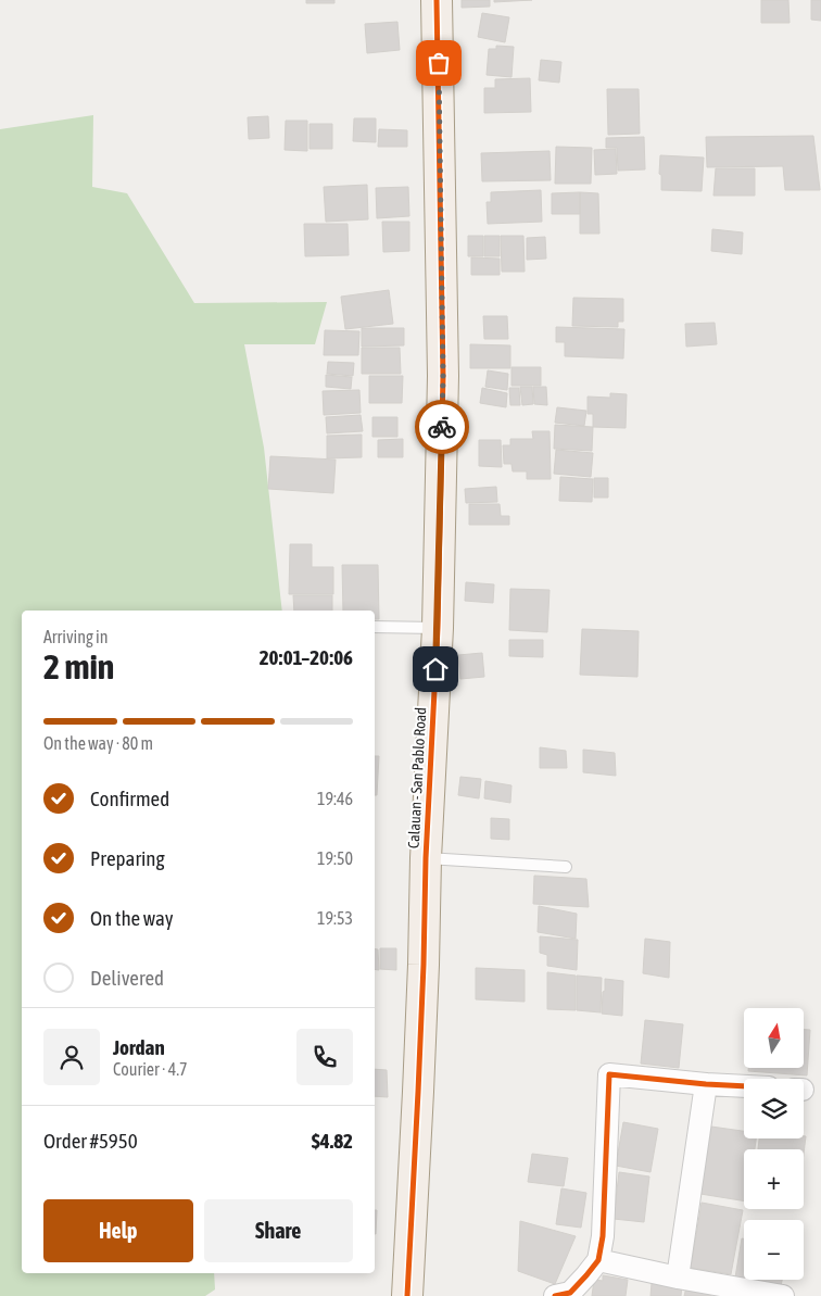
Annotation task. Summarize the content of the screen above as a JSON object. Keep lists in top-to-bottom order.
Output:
{
  "streets": {
    "main road": ["Calauan - San Pablo Road"]
  },
  "north": "top",
  "page": {
    "heading": ["2 min", "Arriving in", "20:01–20:06"],
    "panel": [
      "Jordan",
      "Courier · 4.7",
      "Order #5950",
      "$4.82"
    ],
    "bar": "On the way · 80 m",
    "list": [
      ["Confirmed", "19:46"],
      ["Preparing", "19:50"],
      ["On the way", "19:53"],
      "Delivered"
    ],
    "map_buttons": ["+", "−"],
    "buttons": ["Help", "Share"]
  }
}
